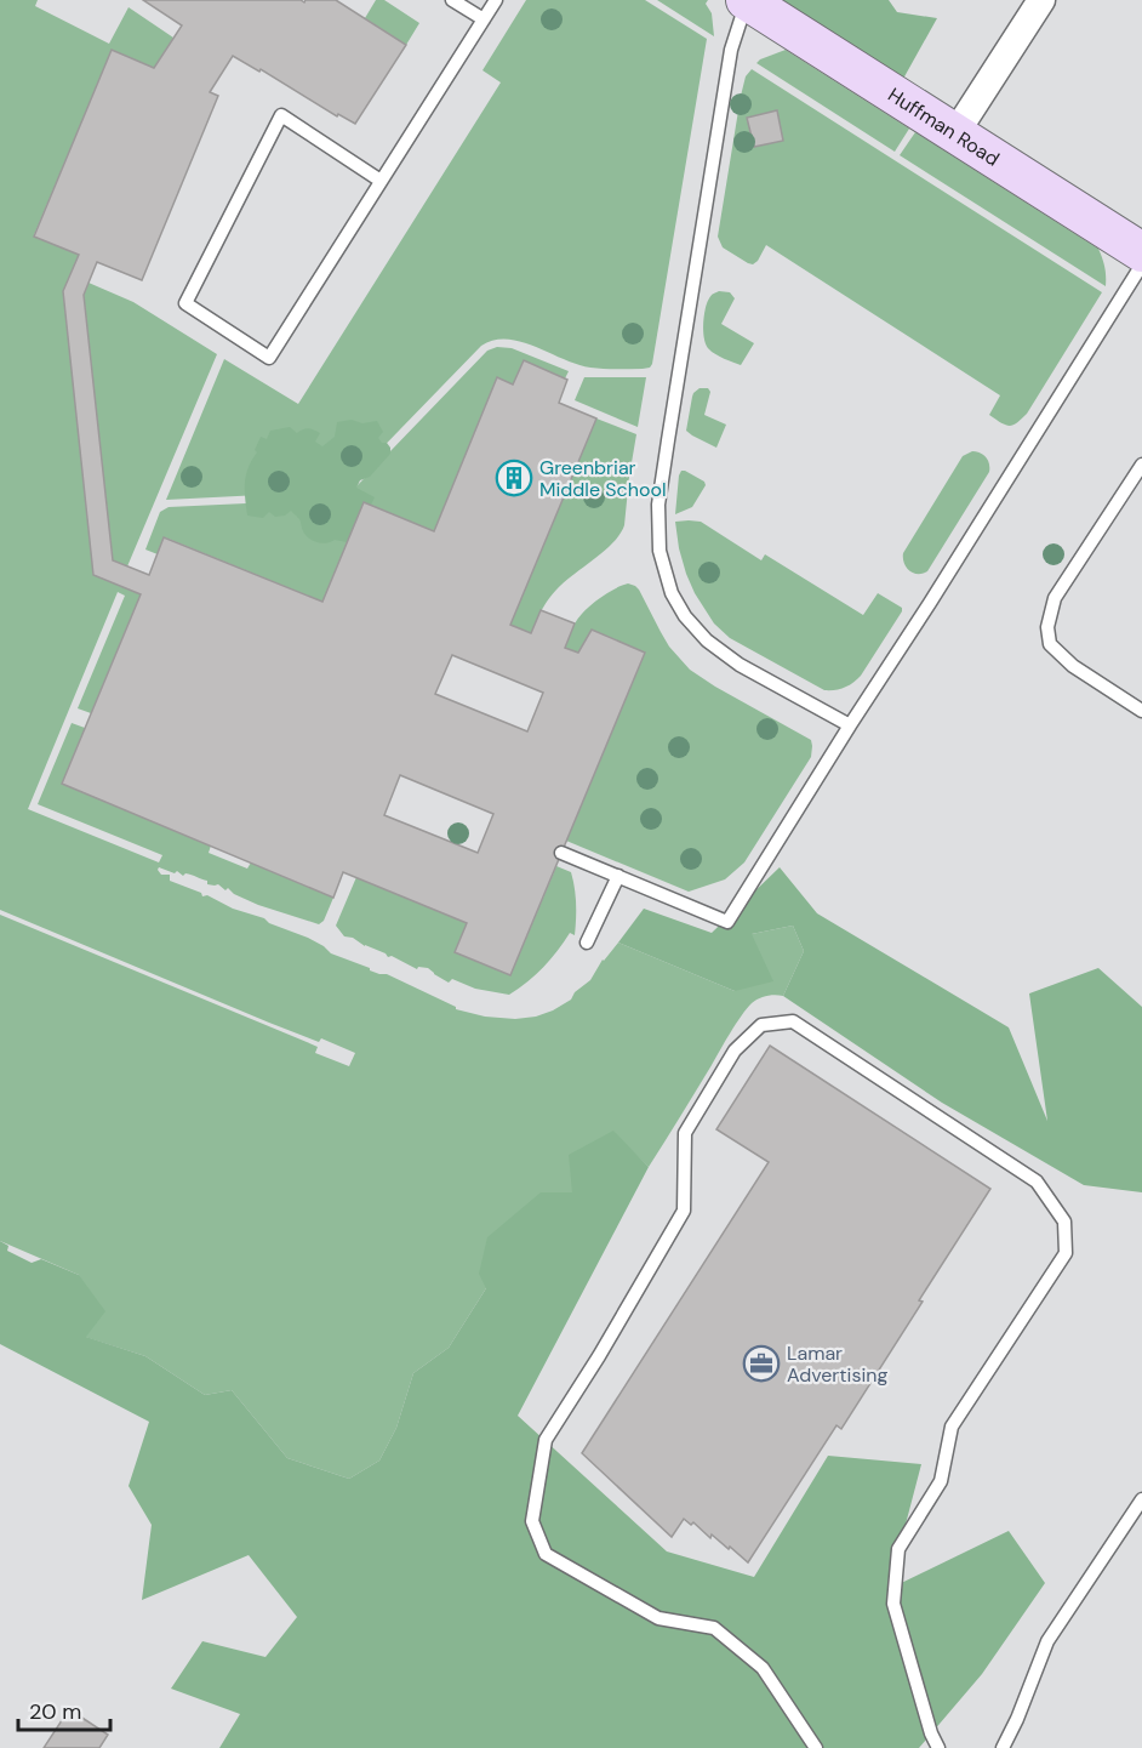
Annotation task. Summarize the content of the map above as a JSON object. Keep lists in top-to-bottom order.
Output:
{
  "streets": {
    "street": ["Huffman Road"]
  },
  "places": {
    "building": ["Greenbriar Middle School"],
    "office": ["Lamar Advertising"]
  },
  "scale_bar": "20 m"
}
